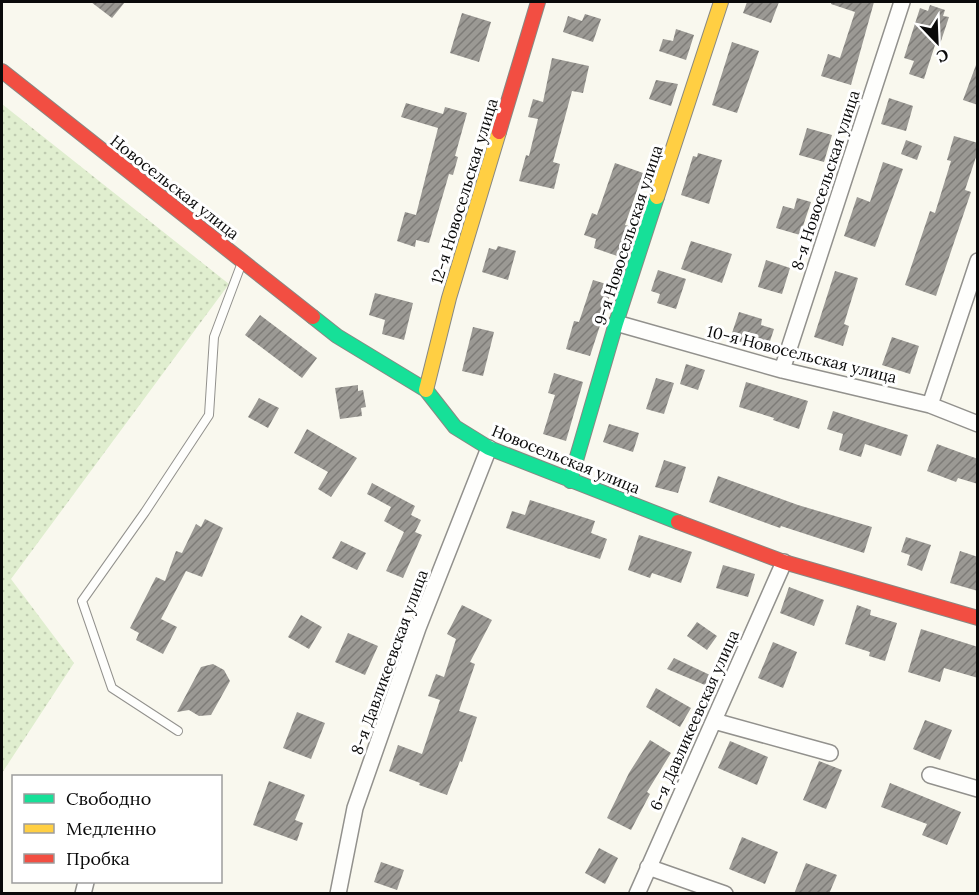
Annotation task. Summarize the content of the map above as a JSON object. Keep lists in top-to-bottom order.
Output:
{
  "streets": {
    "street": [
      "8-я Новосельская улица",
      "Новосельская улица",
      "12-я Новосельская улица",
      "9-я Новосельская улица",
      "10-я Новосельская улица",
      "8-я Давликеевская улица",
      "6-я Давликеевская улица"
    ]
  },
  "crossings": [
    ["8-я Новосельская улица", "10-я Новосельская улица"],
    ["Новосельская улица", "12-я Новосельская улица"],
    ["Новосельская улица", "9-я Новосельская улица"],
    ["Новосельская улица", "8-я Давликеевская улица"],
    ["Новосельская улица", "6-я Давликеевская улица"],
    ["9-я Новосельская улица", "10-я Новосельская улица"]
  ],
  "legend": ["Свободно", "Медленно", "Пробка"],
  "north": "bottom right"
}
